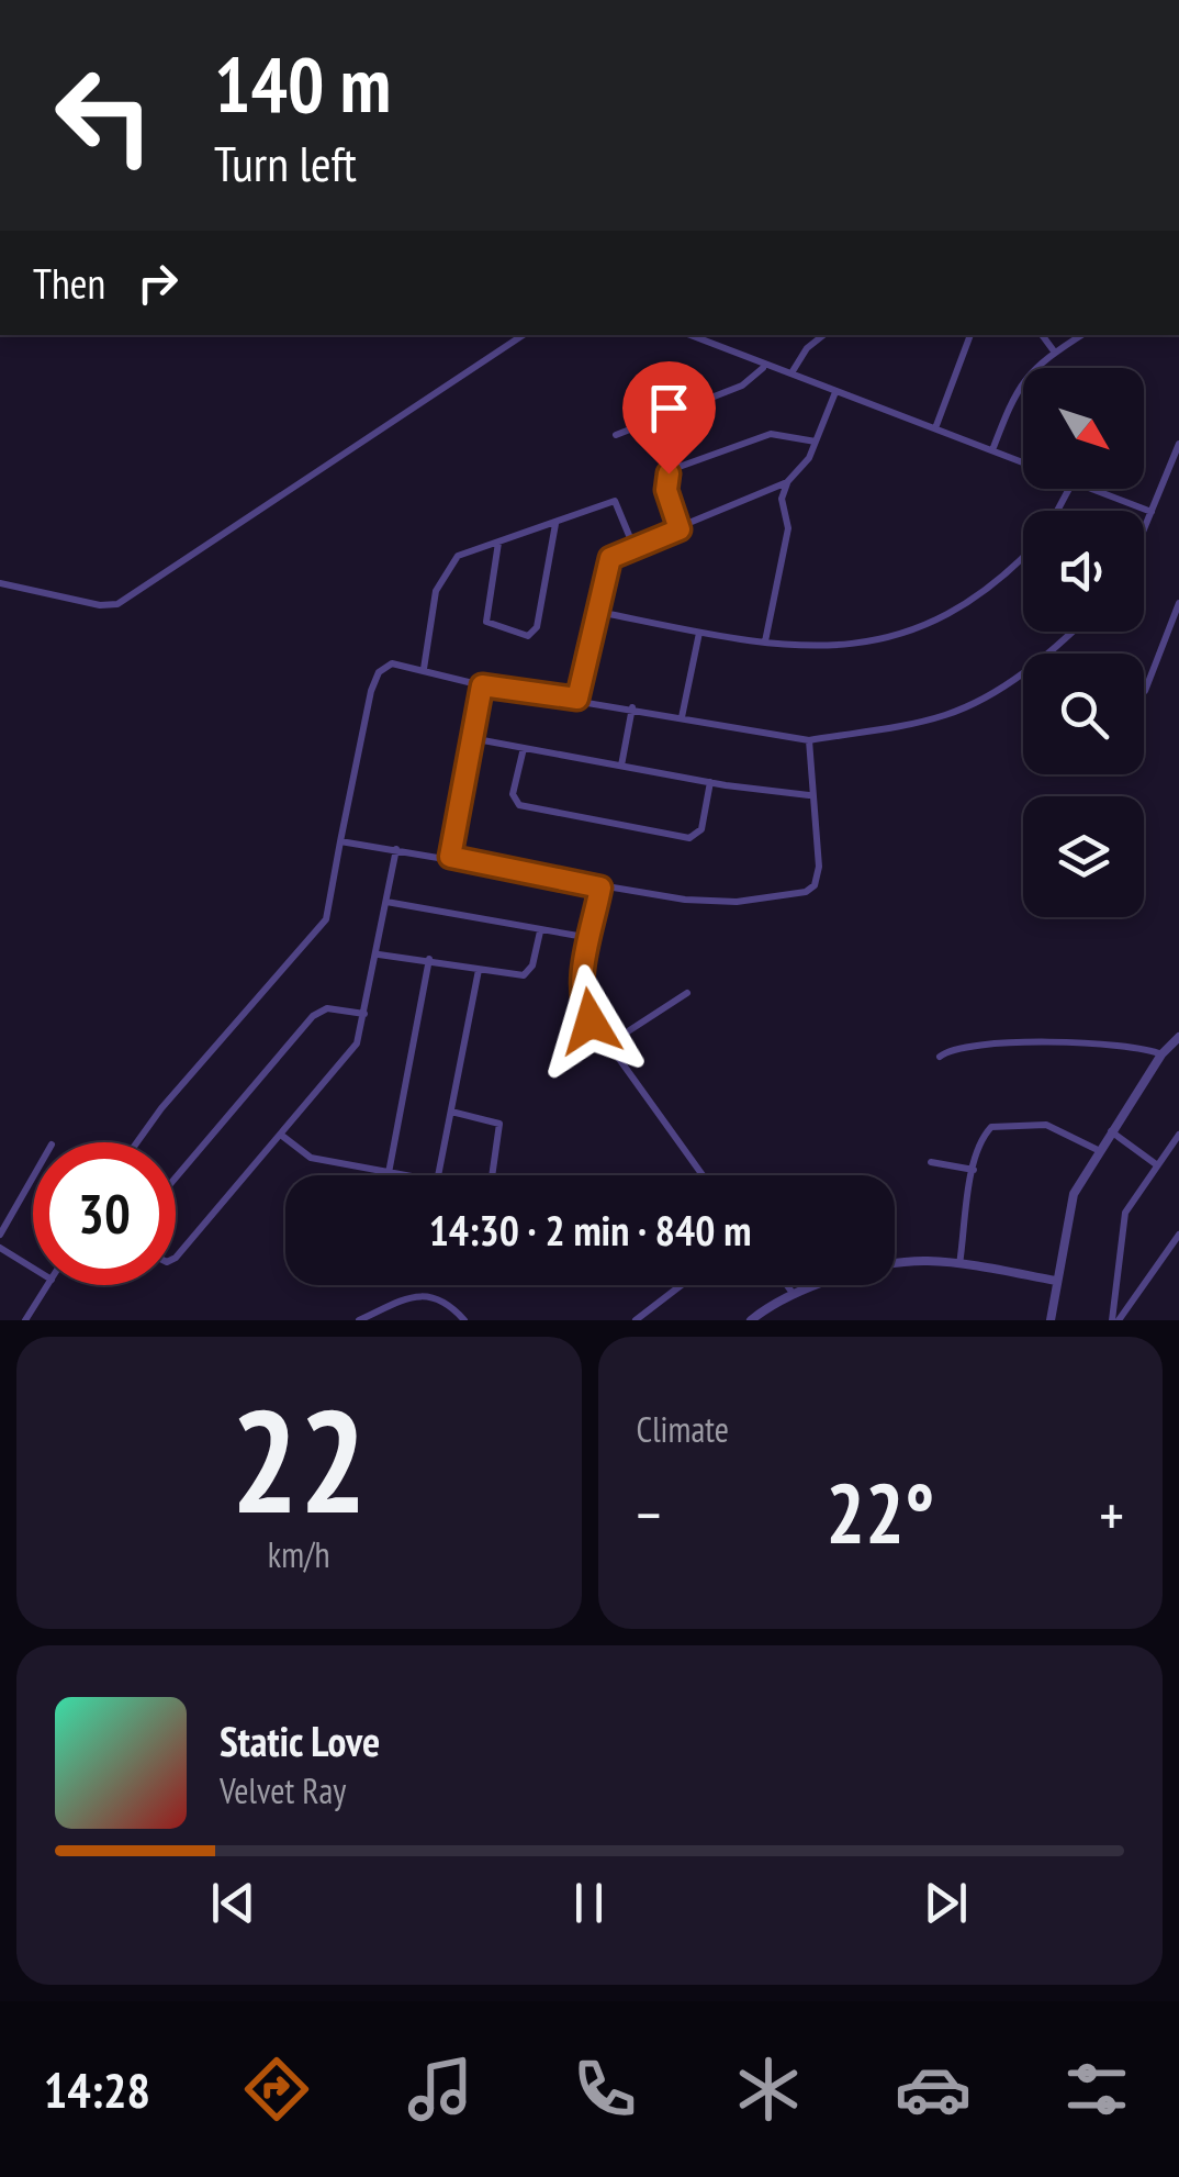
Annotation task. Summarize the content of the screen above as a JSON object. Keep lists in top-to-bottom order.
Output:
{
  "north": "bottom right",
  "page": {
    "turn": ["140 m", "Turn left"],
    "then": "Then",
    "limit": "30",
    "trip": "14:30 · 2 min · 840 m",
    "tile": [
      ["22", "km/h"],
      "Climate"
    ],
    "heat": ["−", "22°", "+"],
    "song": ["Static Love", "Velvet Ray"],
    "tabs": "14:28"
  }
}
